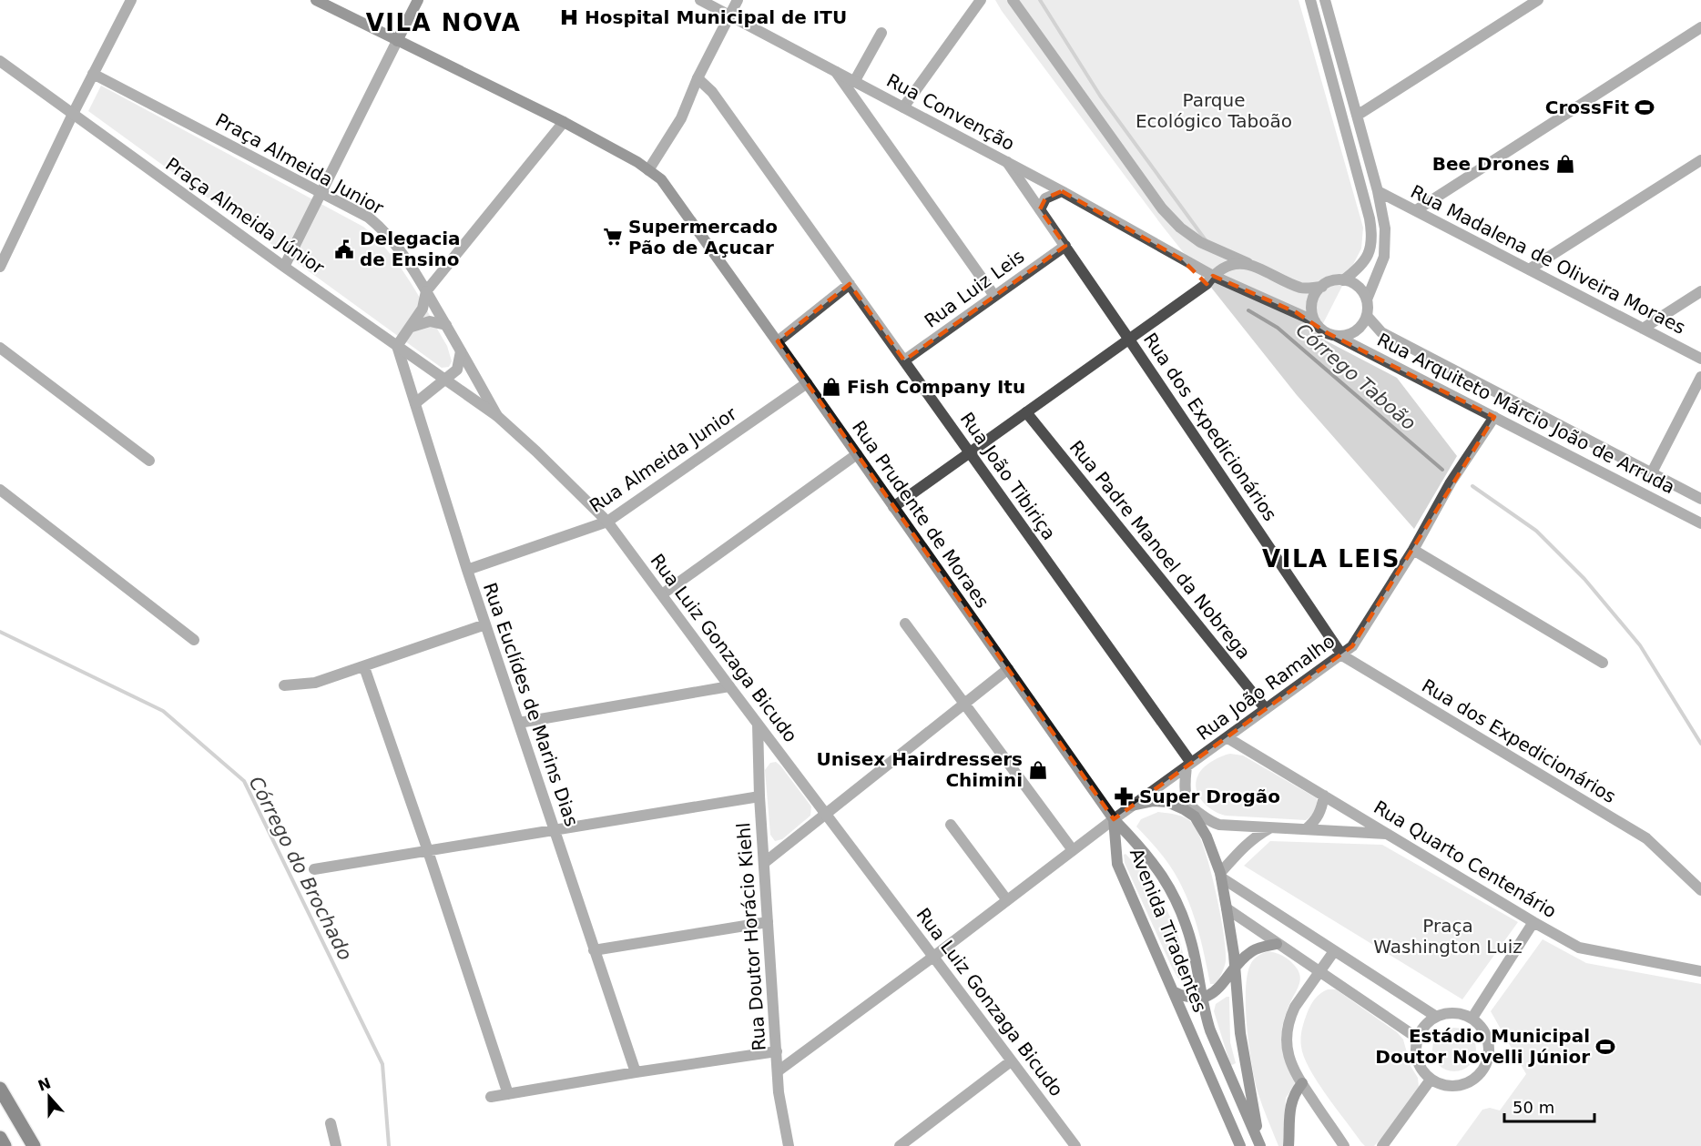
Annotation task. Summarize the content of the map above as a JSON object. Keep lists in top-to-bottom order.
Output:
{
  "streets": {
    "main road": ["Rua Prudente de Moraes", "Avenida Tiradentes"],
    "street": [
      "Rua Convenção",
      "Praça Almeida Junior",
      "Praça Almeida Júnior",
      "Rua Madalena de Oliveira Moraes",
      "Rua Luiz Leis",
      "Rua Arquiteto Márcio João de Arruda",
      "Rua dos Expedicionários",
      "Rua Almeida Junior",
      "Rua João Tibiriça",
      "Rua Padre Manoel da Nobrega",
      "Rua Luiz Gonzaga Bicudo",
      "Rua João Ramalho",
      "Rua Euclídes de Marins Dias",
      "Rua Quarto Centenário",
      "Rua Doutor Horácio Kiehl"
    ]
  },
  "crossings": [
    ["Rua Convenção", "Rua dos Expedicionários"],
    ["Praça Almeida Junior", "Rua Luiz Gonzaga Bicudo"],
    ["Praça Almeida Júnior", "Rua Luiz Gonzaga Bicudo"],
    ["Praça Almeida Júnior", "Rua Euclídes de Marins Dias"],
    ["Rua Luiz Leis", "Rua dos Expedicionários"],
    ["Rua Luiz Leis", "Rua João Tibiriça"],
    ["Rua Arquiteto Márcio João de Arruda", "Rua João Ramalho"],
    ["Rua dos Expedicionários", "Rua João Ramalho"],
    ["Rua Almeida Junior", "Rua Prudente de Moraes"],
    ["Rua Almeida Junior", "Rua Luiz Gonzaga Bicudo"],
    ["Rua Almeida Junior", "Rua Euclídes de Marins Dias"],
    ["Rua João Tibiriça", "Rua João Ramalho"],
    ["Rua Prudente de Moraes", "Rua João Ramalho"],
    ["Rua Prudente de Moraes", "Avenida Tiradentes"],
    ["Rua Padre Manoel da Nobrega", "Rua João Ramalho"],
    ["Rua Luiz Gonzaga Bicudo", "Rua João Ramalho"],
    ["Rua Luiz Gonzaga Bicudo", "Rua Euclídes de Marins Dias"],
    ["Rua Luiz Gonzaga Bicudo", "Rua Doutor Horácio Kiehl"],
    ["Rua João Ramalho", "Rua Quarto Centenário"],
    ["Rua João Ramalho", "Avenida Tiradentes"],
    ["Rua João Ramalho", "Rua Doutor Horácio Kiehl"]
  ],
  "districts": ["VILA NOVA", "VILA LEIS"],
  "water": ["Córrego Taboão", "Córrego do Brochado"],
  "parks": ["Parque Ecológico Taboão", "Praça Washington Luiz"],
  "places": {
    "hospital": ["Hospital Municipal de ITU"],
    "sports": ["CrossFit", "Estádio Municipal Doutor Novelli Júnior"],
    "shop": ["Bee Drones", "Fish Company Itu", "Unisex Hairdressers Chimini"],
    "supermarket": ["Supermercado Pão de Açucar"],
    "public building": ["Delegacia de Ensino"],
    "pharmacy": ["Super Drogão"]
  },
  "scale_bar": "50 m",
  "north": "top"
}
